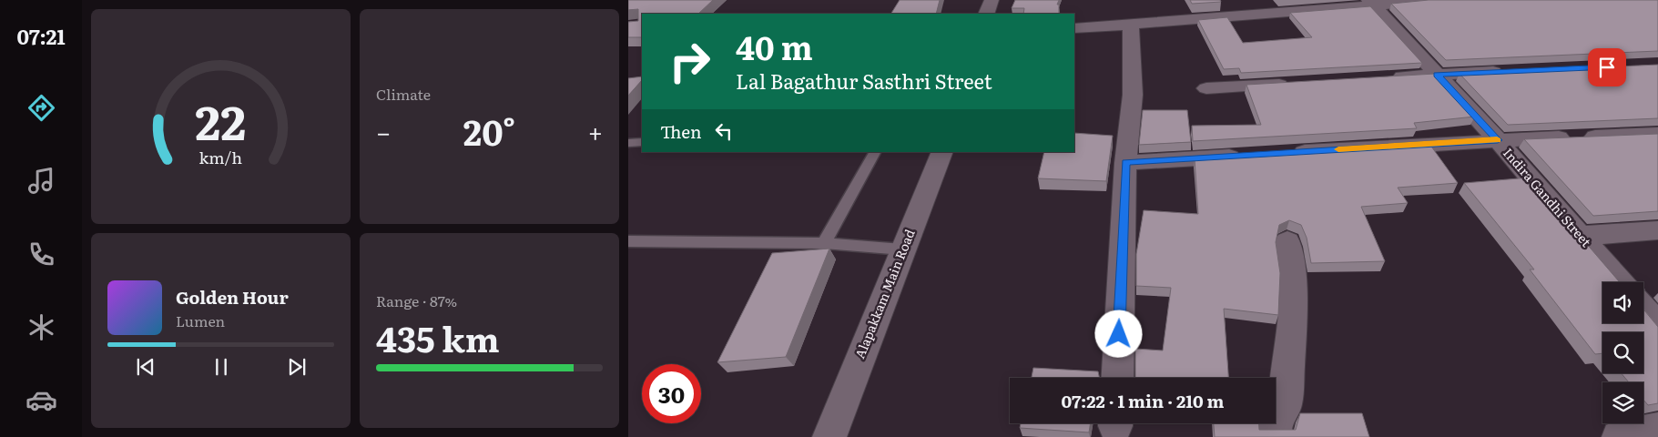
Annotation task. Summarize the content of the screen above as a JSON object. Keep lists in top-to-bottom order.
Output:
{
  "streets": {
    "street": ["Indira Gandhi Street", "Alapakkam Main Road"]
  },
  "page": {
    "tabs": "07:21",
    "tile": [
      "Climate",
      ["Range · 87%", "435 km"]
    ],
    "turn": ["40 m", "Lal Bagathur Sasthri Street"],
    "then": "Then",
    "heat": ["−", "20°", "+"],
    "song": ["Golden Hour", "Lumen"],
    "limit": "30",
    "trip": "07:22 · 1 min · 210 m",
    "gauge": ["22", "km/h"]
  }
}
